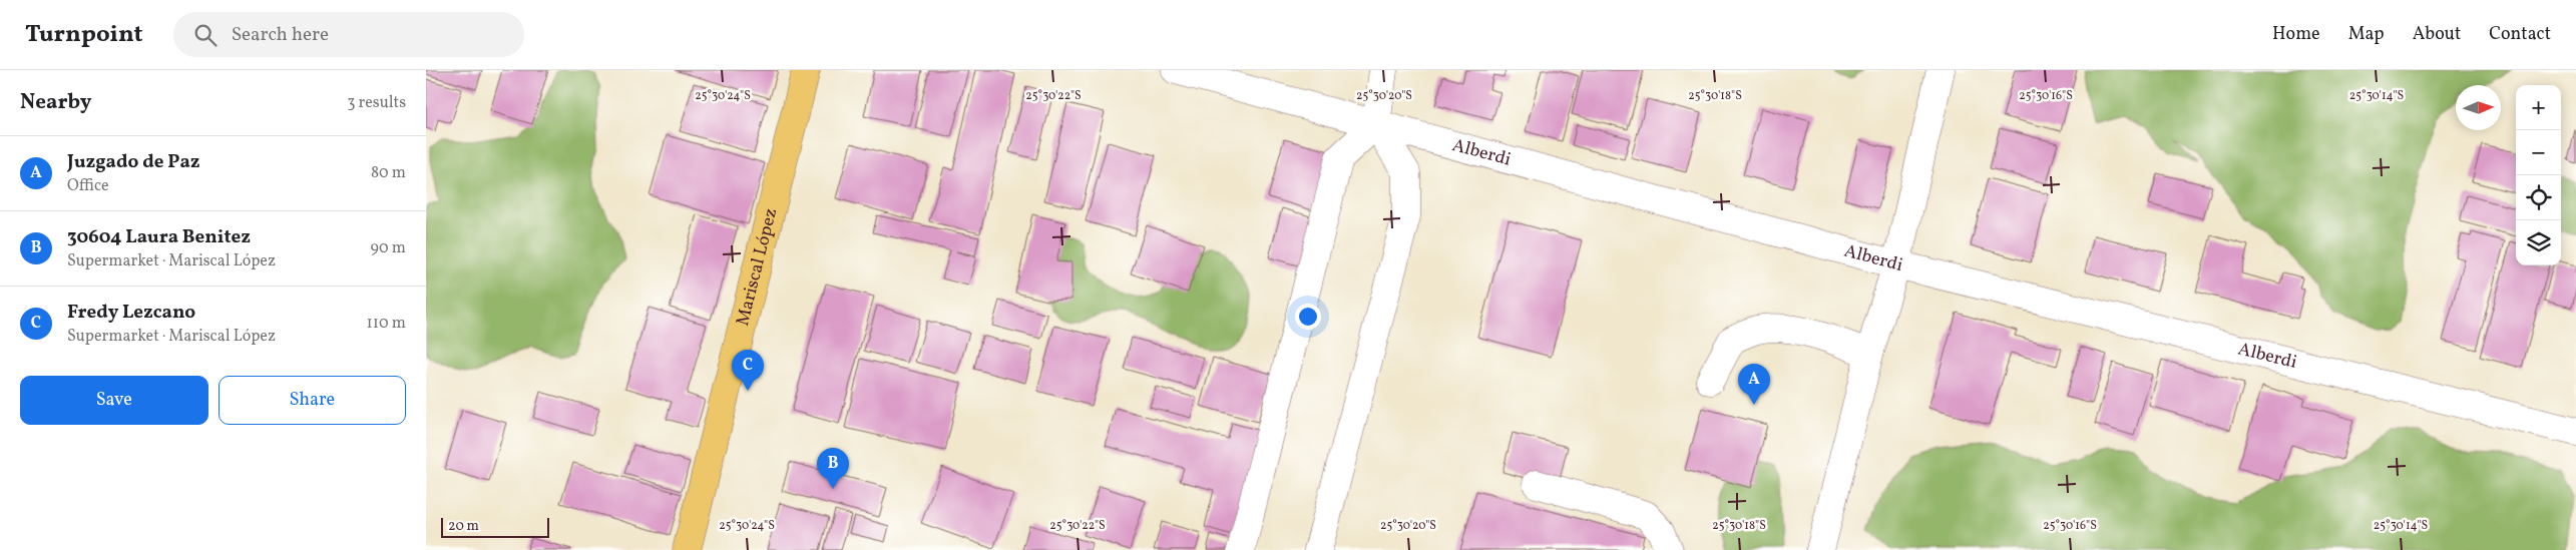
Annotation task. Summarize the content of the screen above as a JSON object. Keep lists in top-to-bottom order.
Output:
{
  "streets": {
    "main road": ["Mariscal López"],
    "street": ["Alberdi"]
  },
  "scale_bar": "20 m",
  "north": "right",
  "page": {
    "header": "Turnpoint",
    "search": "Search here",
    "nav": [
      "Home",
      "Map",
      "About",
      "Contact"
    ],
    "heading": ["Nearby", "3 results"],
    "map_buttons": ["+", "−"],
    "list": [
      {
        "mark": "A",
        "name": "Juzgado de Paz",
        "note": "Office",
        "value": "80 m"
      },
      {
        "mark": "B",
        "name": "30604 Laura Benitez",
        "note": "Supermarket · Mariscal López",
        "value": "90 m"
      },
      {
        "mark": "C",
        "name": "Fredy Lezcano",
        "note": "Supermarket · Mariscal López",
        "value": "110 m"
      }
    ],
    "pins": ["C", "A", "B"],
    "buttons": ["Save", "Share"],
    "scale": "20 m"
  },
  "coordinates": [
    "25°30'24\"S",
    "25°30'22\"S",
    "25°30'20\"S",
    "25°30'18\"S",
    "25°30'16\"S",
    "25°30'14\"S"
  ]
}
